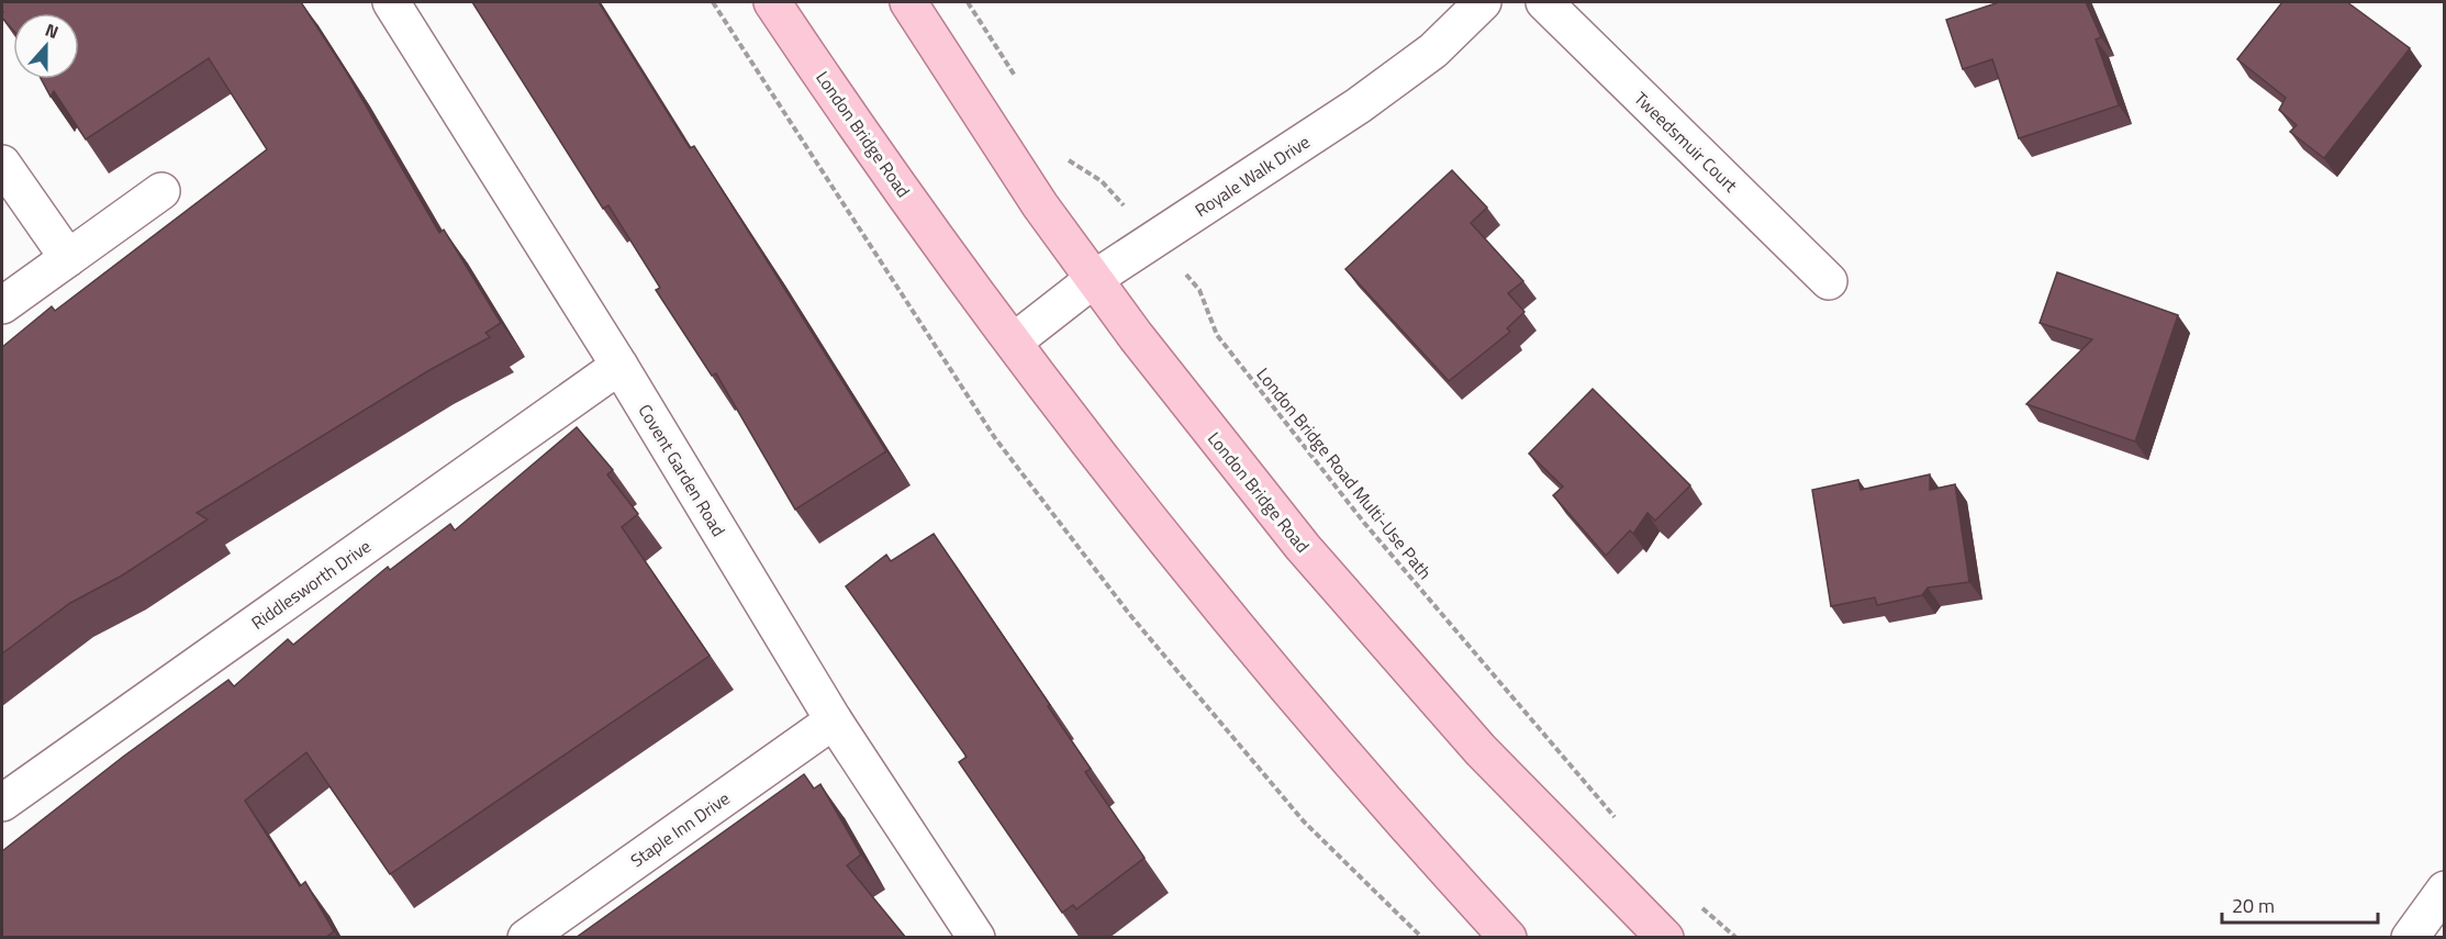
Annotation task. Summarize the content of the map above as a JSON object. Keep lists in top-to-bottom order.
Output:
{
  "streets": {
    "main road": ["London Bridge Road"],
    "street": [
      "Tweedsmuir Court",
      "Royale Walk Drive",
      "Covent Garden Road",
      "Riddlesworth Drive",
      "Staple Inn Drive"
    ],
    "path": ["London Bridge Road Multi-Use Path"]
  },
  "crossings": [
    ["London Bridge Road", "Royale Walk Drive"],
    ["Royale Walk Drive", "London Bridge Road Multi-Use Path"],
    ["Covent Garden Road", "Riddlesworth Drive"],
    ["Covent Garden Road", "Staple Inn Drive"]
  ],
  "scale_bar": "20 m",
  "north": "top"
}
